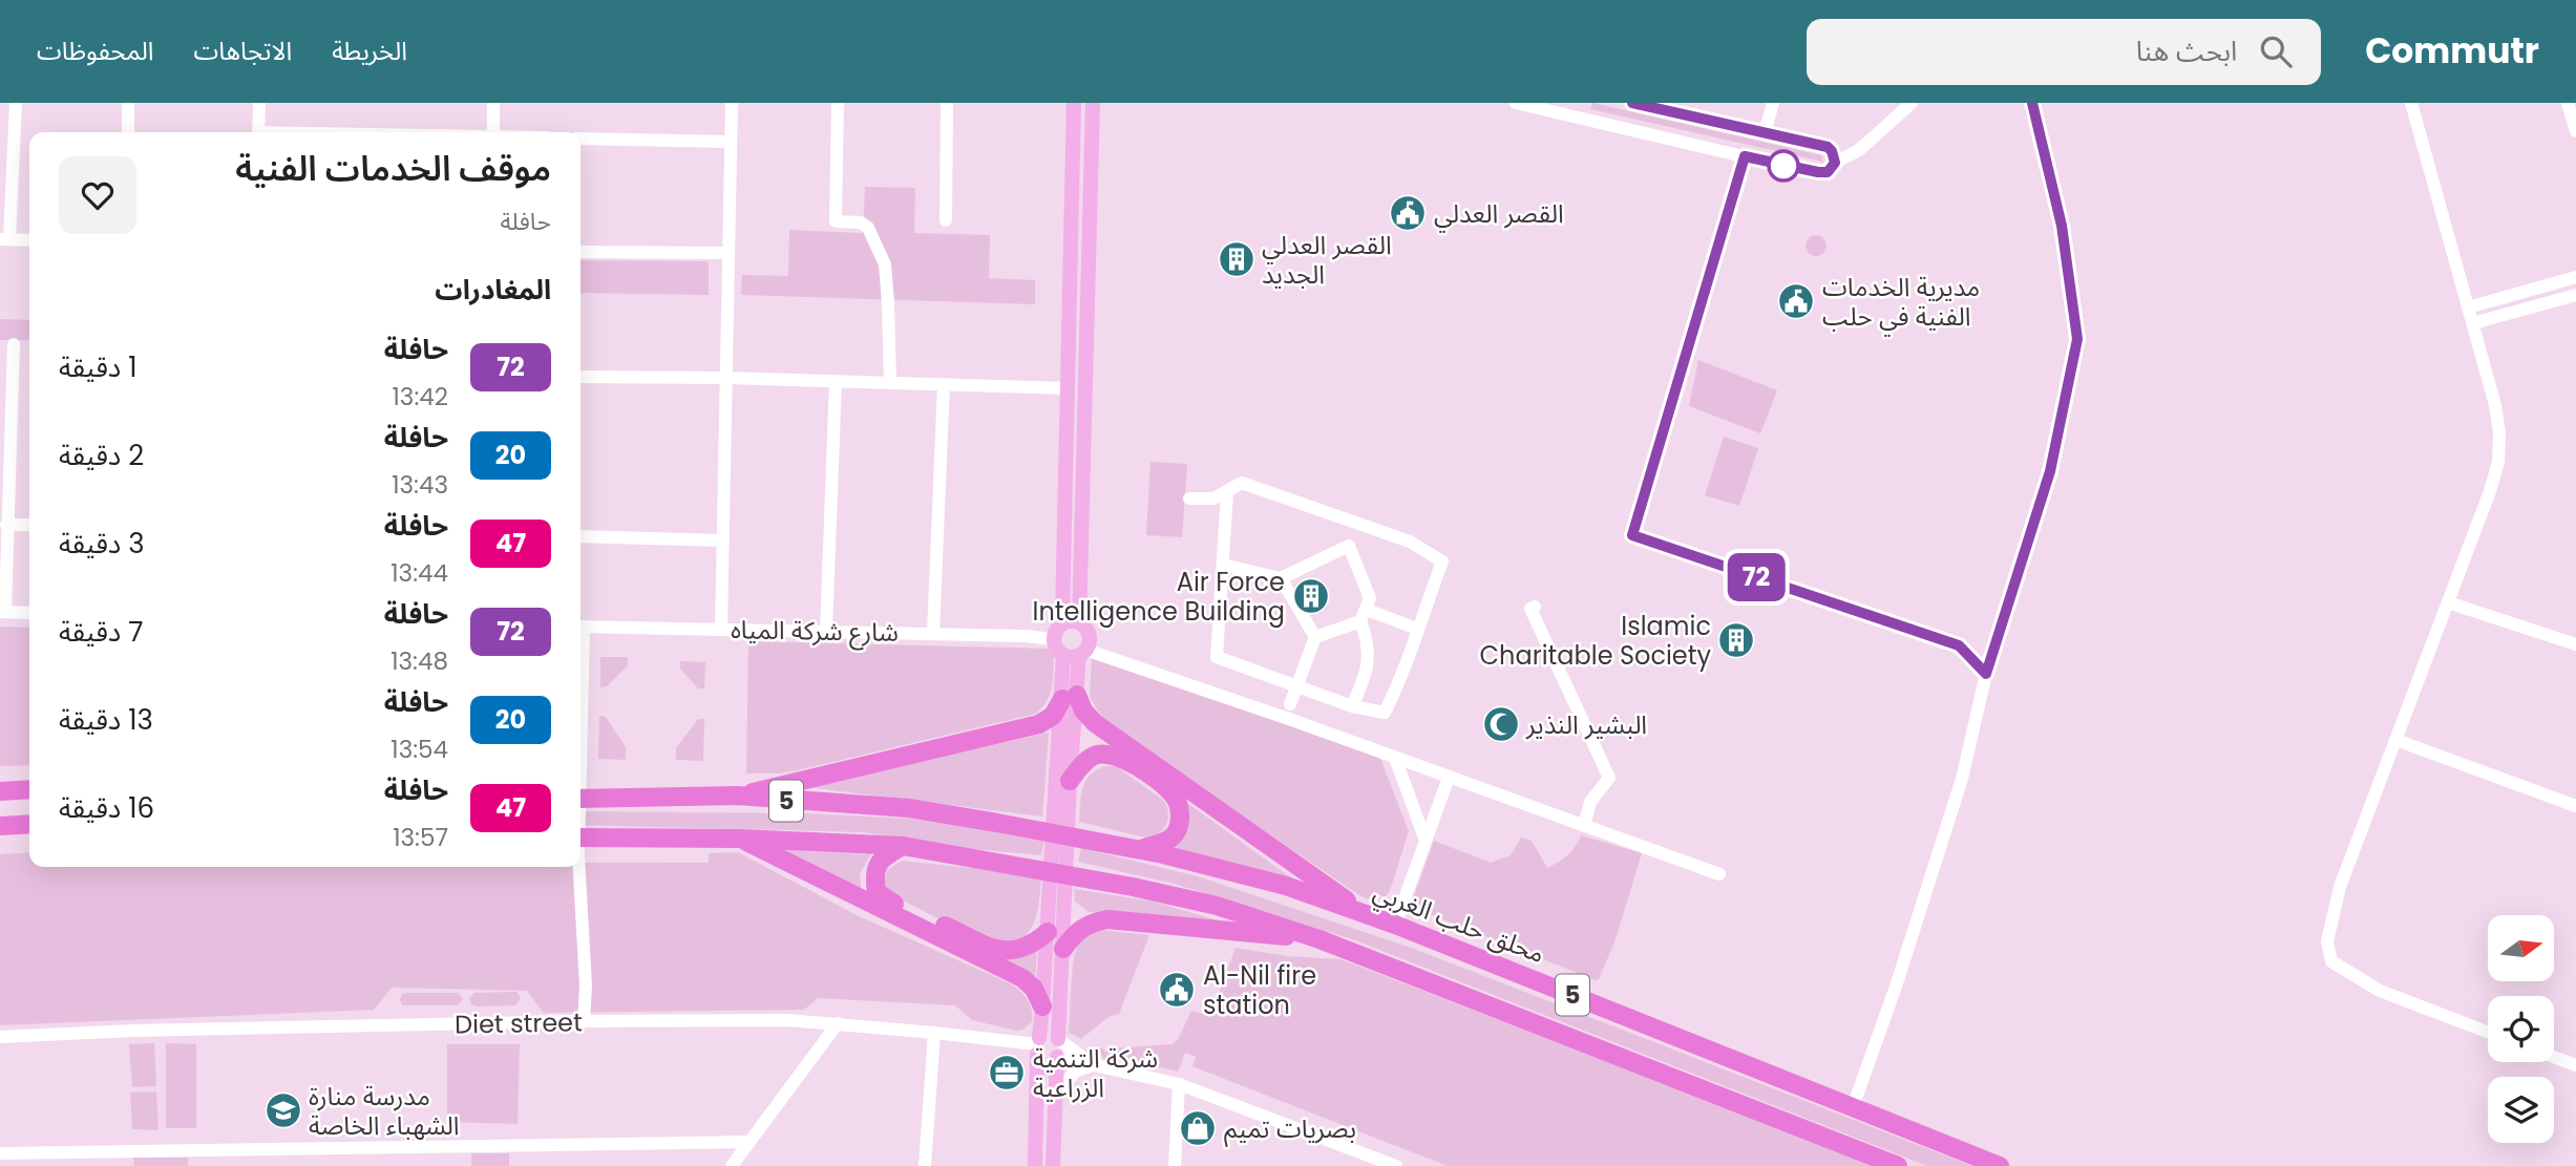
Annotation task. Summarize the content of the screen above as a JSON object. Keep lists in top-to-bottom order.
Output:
{
  "streets": {
    "highway": ["5", "محلق حلب الغربي"],
    "street": ["شارع شركة المياه", "Diet street"]
  },
  "crossings": [
    ["5", "محلق حلب الغربي"]
  ],
  "places": {
    "public building": ["القصر العدلي", "مديرية الخدمات الفنية في حلب", "Al-Nil fire station"],
    "building": ["القصر العدلي الجديد", "Air Force Intelligence Building", "Islamic Charitable Society"],
    "mosque": ["البشير النذير"],
    "office": ["شركة التنمية الزراعية"],
    "school or university": ["مدرسة منارة الشهباء الخاصة"],
    "shop": ["بصريات تميم"]
  },
  "lines": ["bus line 72"],
  "north": "right",
  "page": {
    "header": "Commutr",
    "search": "ابحث هنا",
    "nav": ["الخريطة", "الاتجاهات", "المحفوظات"],
    "on_map": "72",
    "heading": [
      ["موقف الخدمات الفنية", "حافلة"],
      "المغادرات"
    ],
    "list": [
      {
        "mark": "72",
        "name": "حافلة",
        "note": "13:42",
        "value": "1 دقيقة"
      },
      {
        "mark": "20",
        "name": "حافلة",
        "note": "13:43",
        "value": "2 دقيقة"
      },
      {
        "mark": "47",
        "name": "حافلة",
        "note": "13:44",
        "value": "3 دقيقة"
      },
      {
        "mark": "72",
        "name": "حافلة",
        "note": "13:48",
        "value": "7 دقيقة"
      },
      {
        "mark": "20",
        "name": "حافلة",
        "note": "13:54",
        "value": "13 دقيقة"
      },
      {
        "mark": "47",
        "name": "حافلة",
        "note": "13:57",
        "value": "16 دقيقة"
      }
    ]
  }
}
